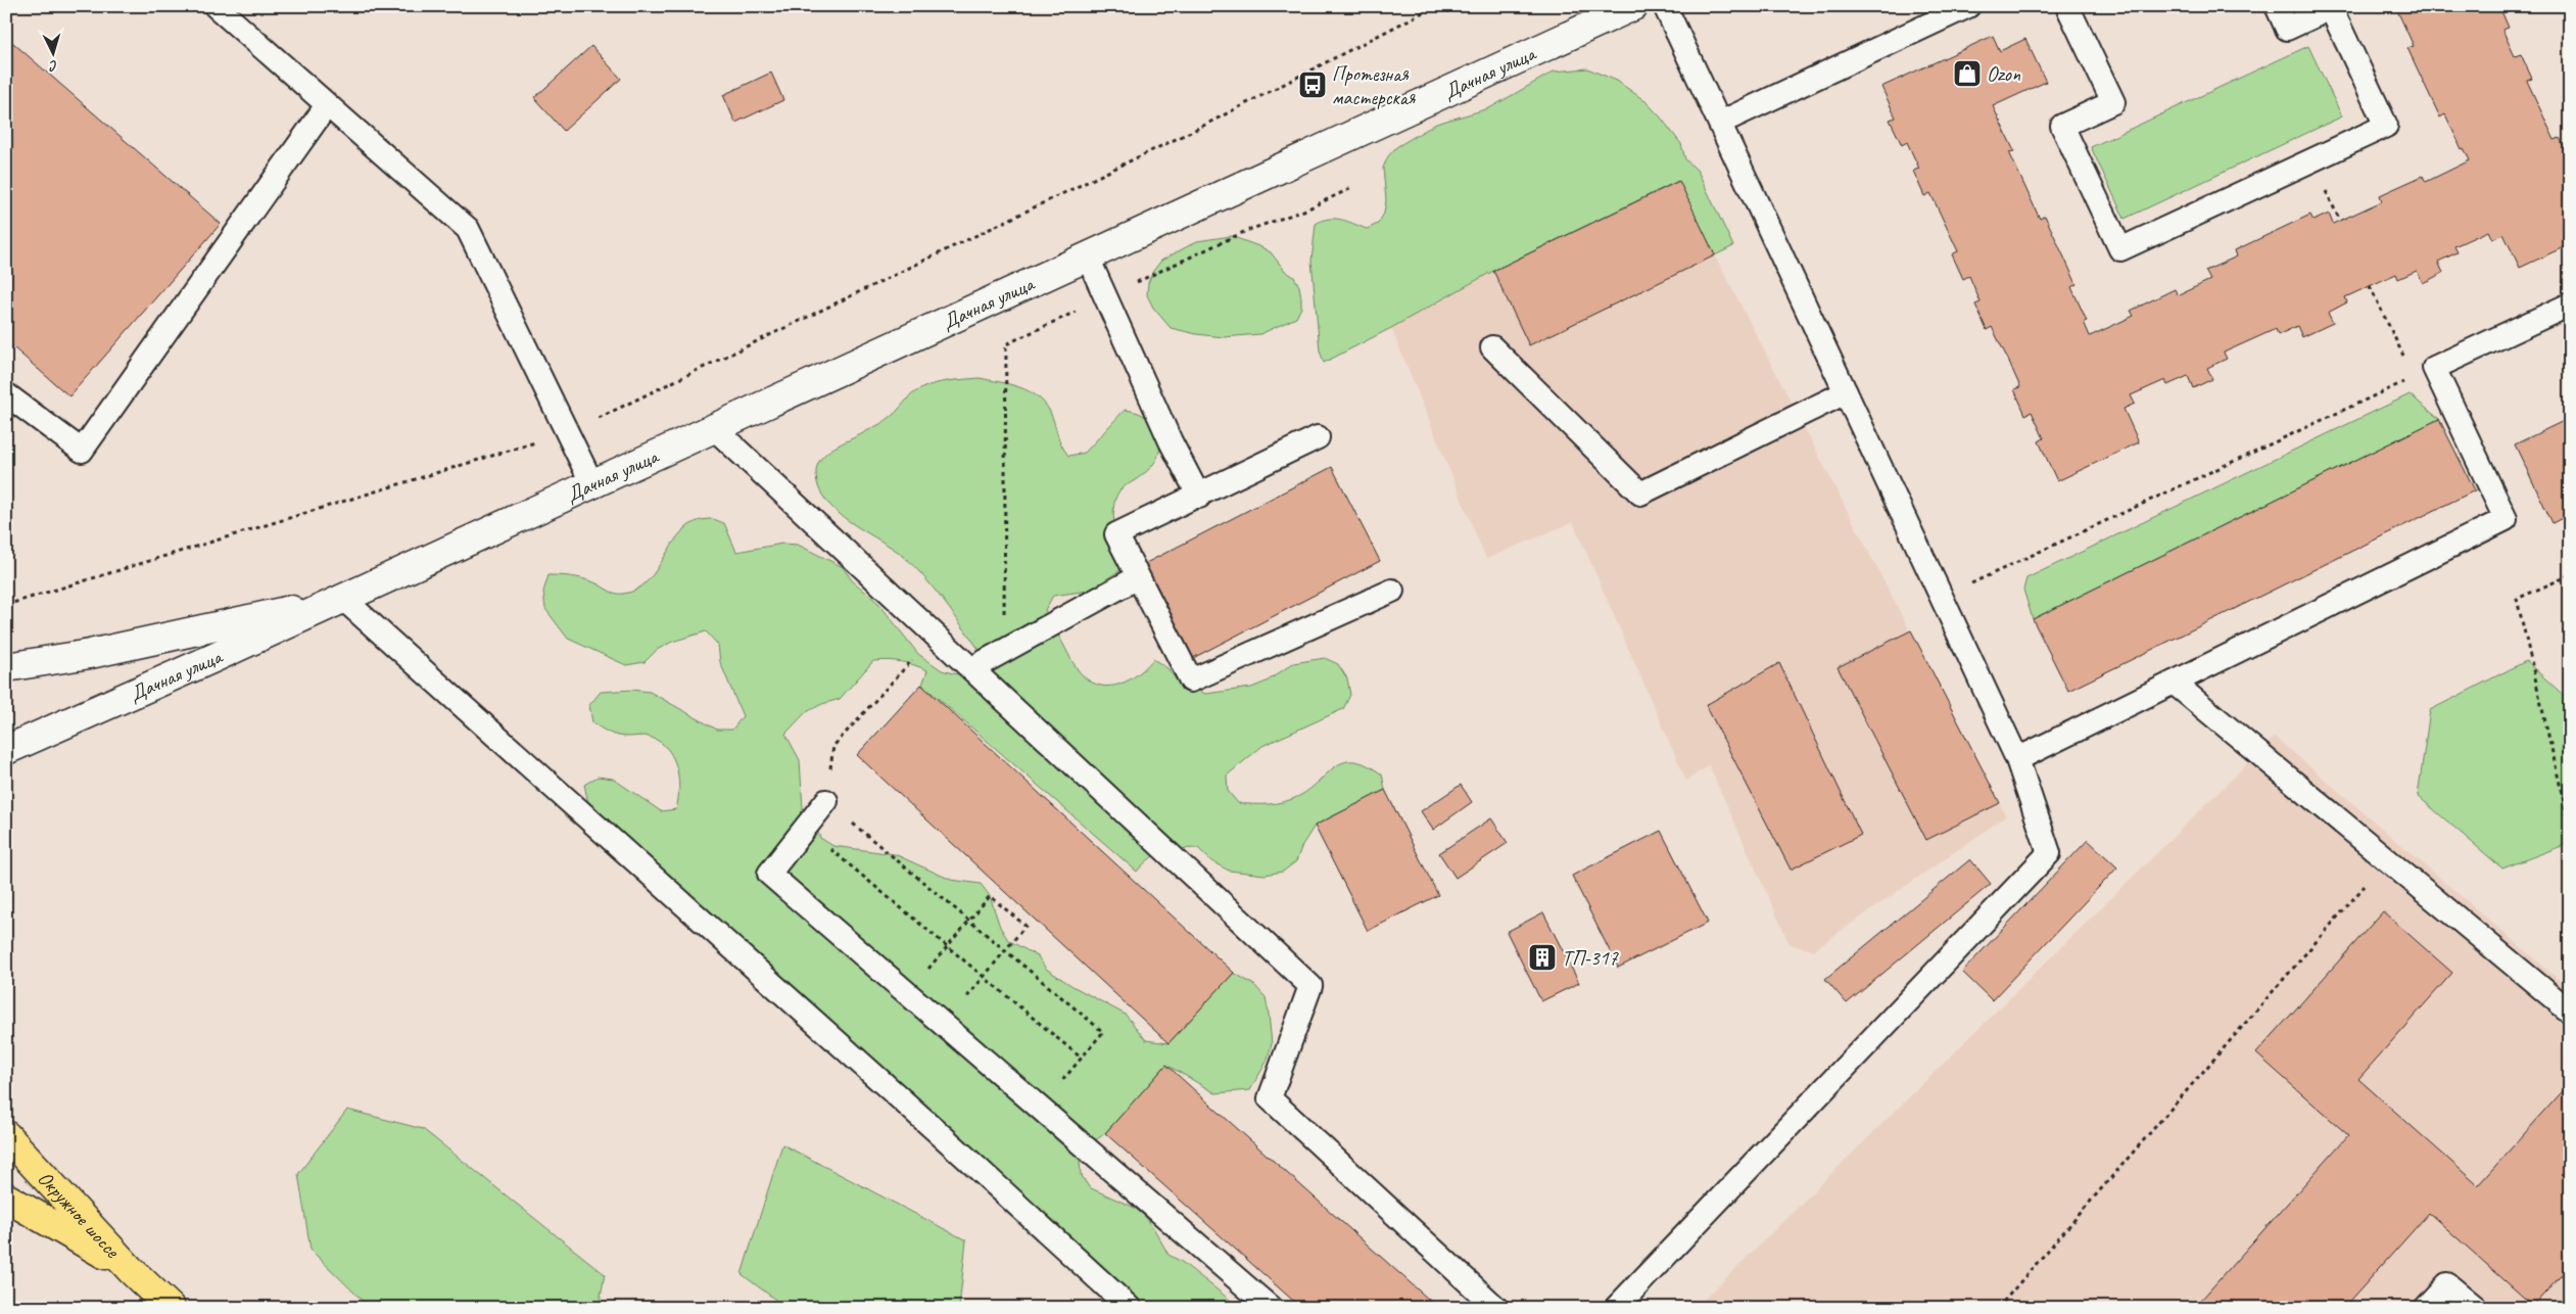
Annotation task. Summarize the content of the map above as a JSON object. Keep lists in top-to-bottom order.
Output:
{
  "streets": {
    "main road": ["Окружное шоссе"],
    "street": ["Дачная улица"]
  },
  "places": {
    "shop": ["Ozon"],
    "bus stop": ["Протезная мастерская"],
    "building": ["ТП-317"]
  },
  "north": "bottom"
}
